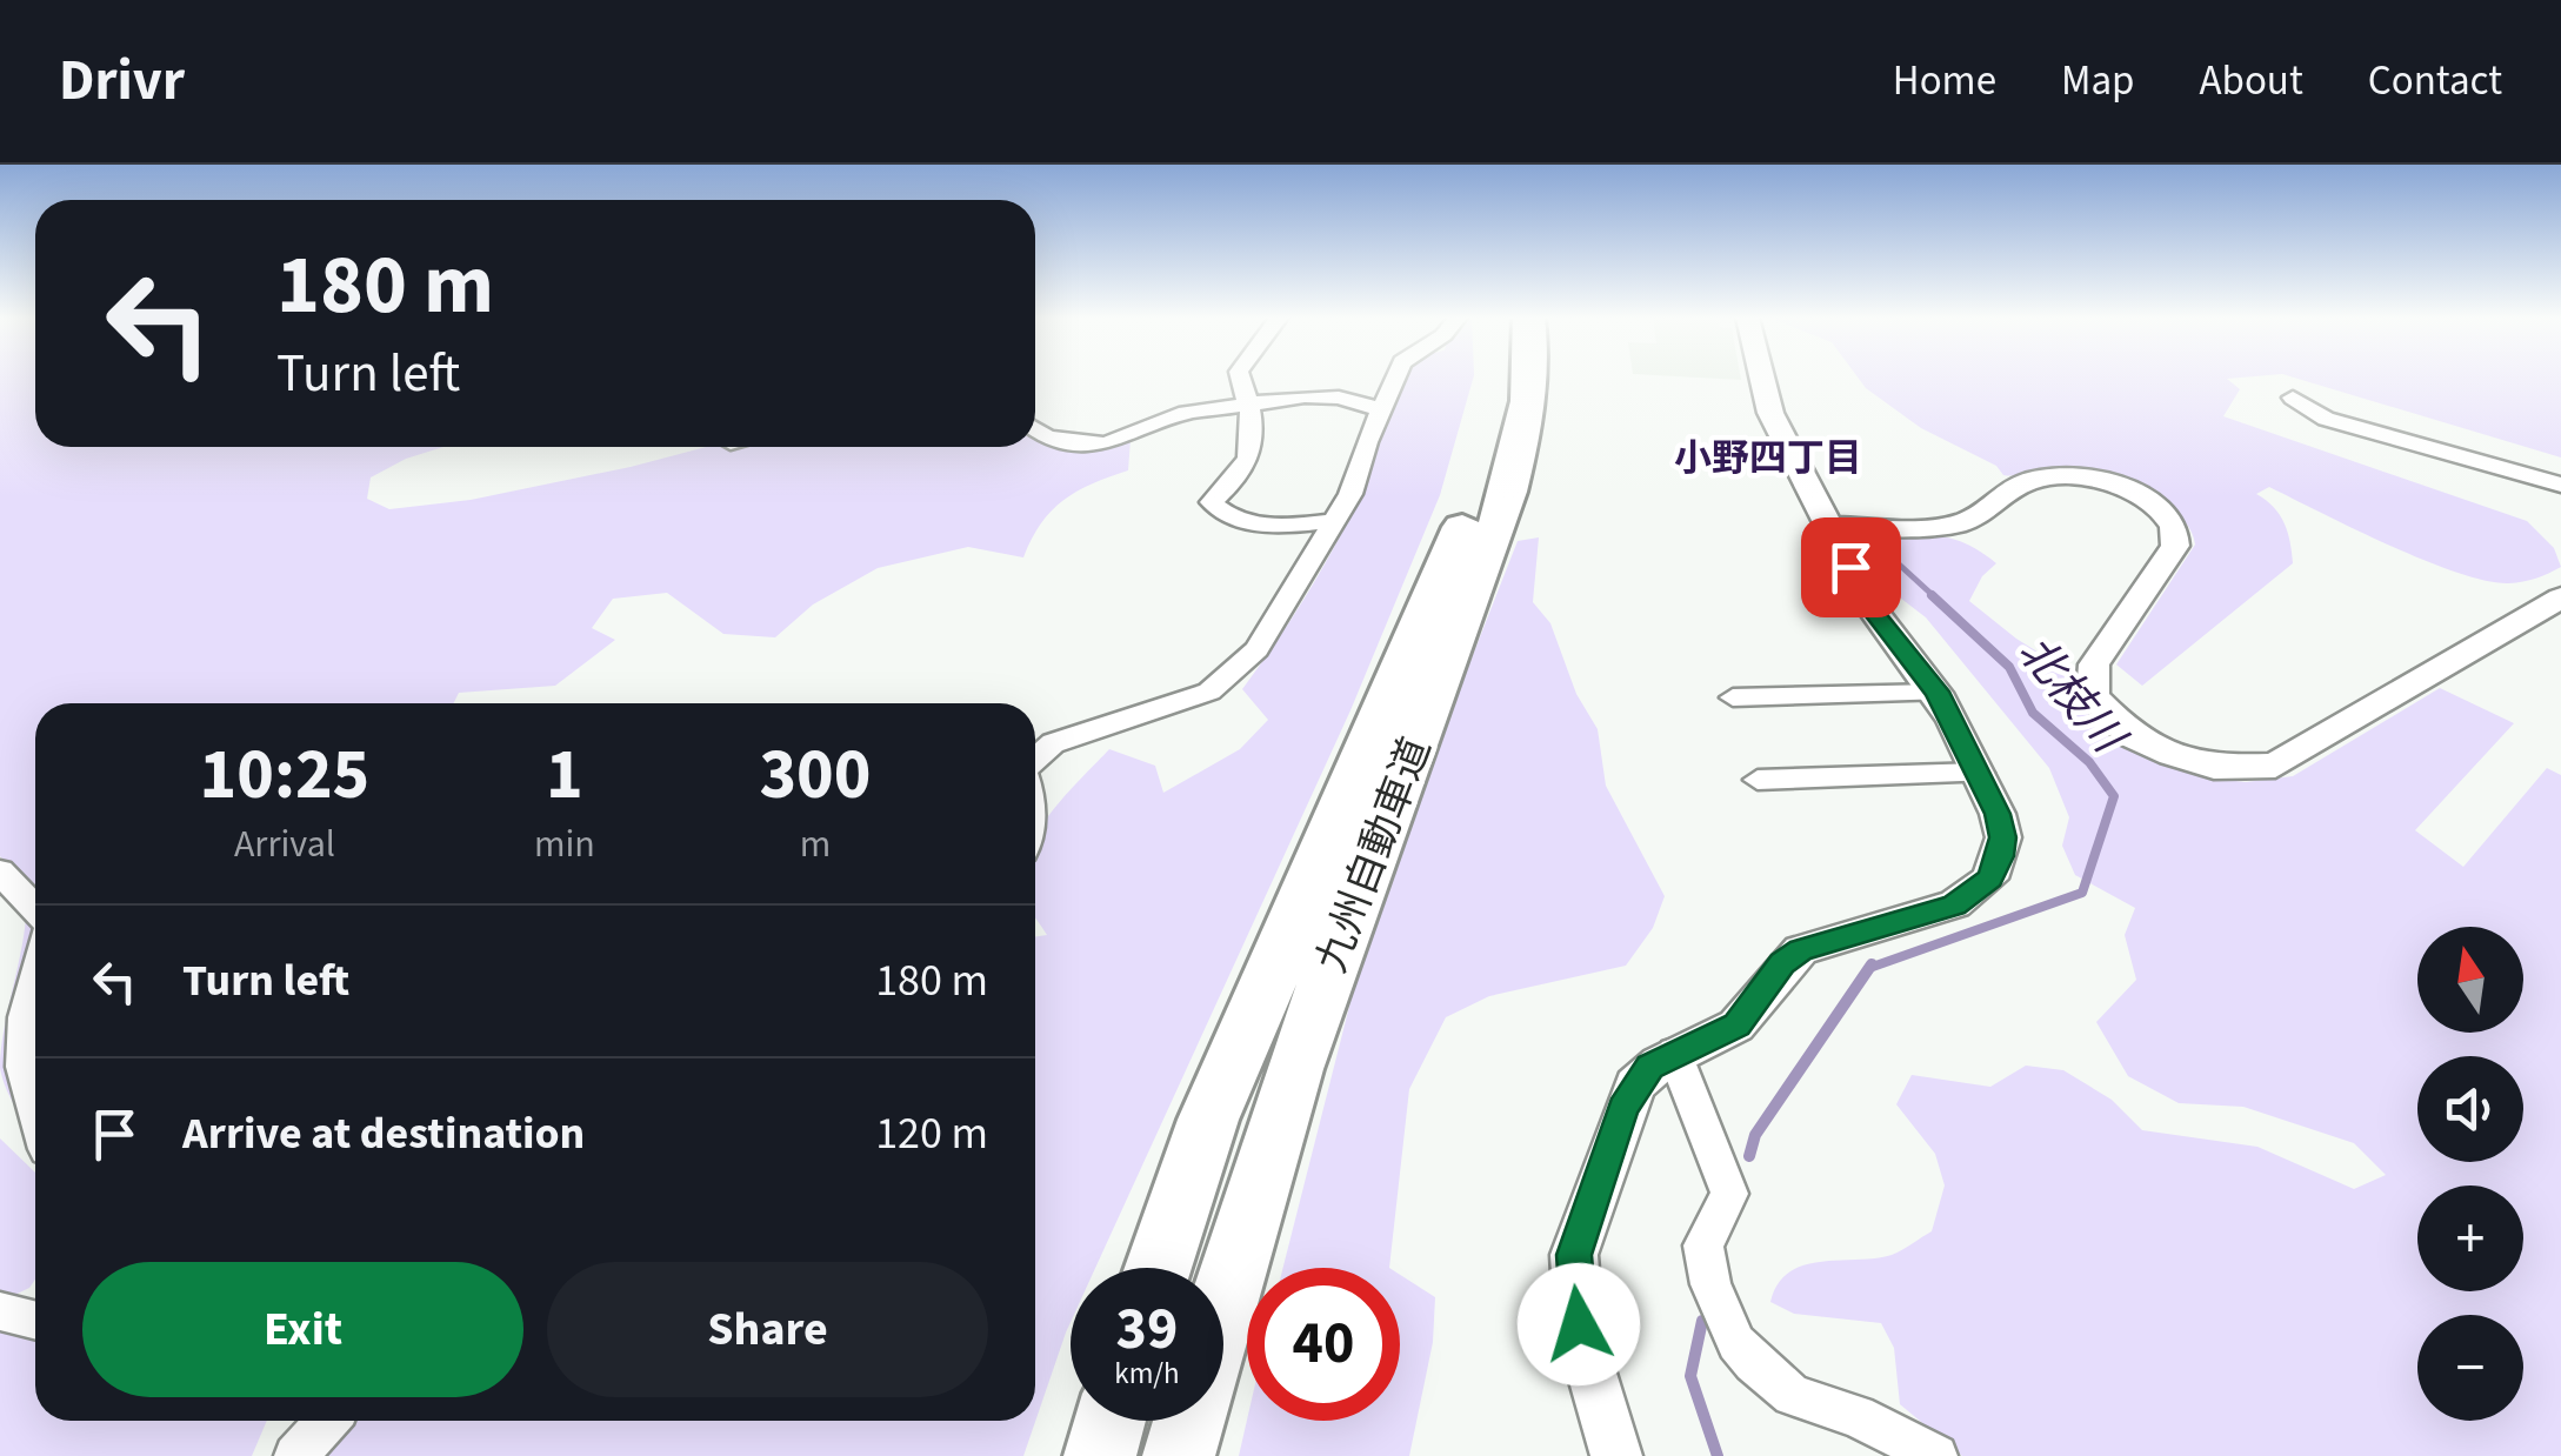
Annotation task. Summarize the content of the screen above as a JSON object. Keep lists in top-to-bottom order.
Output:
{
  "streets": {
    "highway": ["九州自動車道"]
  },
  "districts": ["小野四丁目"],
  "water": ["北枝川"],
  "north": "top",
  "page": {
    "header": "Drivr",
    "nav": [
      "Home",
      "Map",
      "About",
      "Contact"
    ],
    "turn": ["180 m", "Turn left"],
    "eta": [
      "10:25",
      "Arrival",
      "1",
      "min",
      "300",
      "m"
    ],
    "list": [
      {
        "name": "Turn left",
        "value": "180 m"
      },
      {
        "name": "Arrive at destination",
        "value": "120 m"
      }
    ],
    "map_buttons": ["+", "−"],
    "buttons": ["Exit", "Share"],
    "speed": "39 km/h",
    "limit": "40"
  }
}
